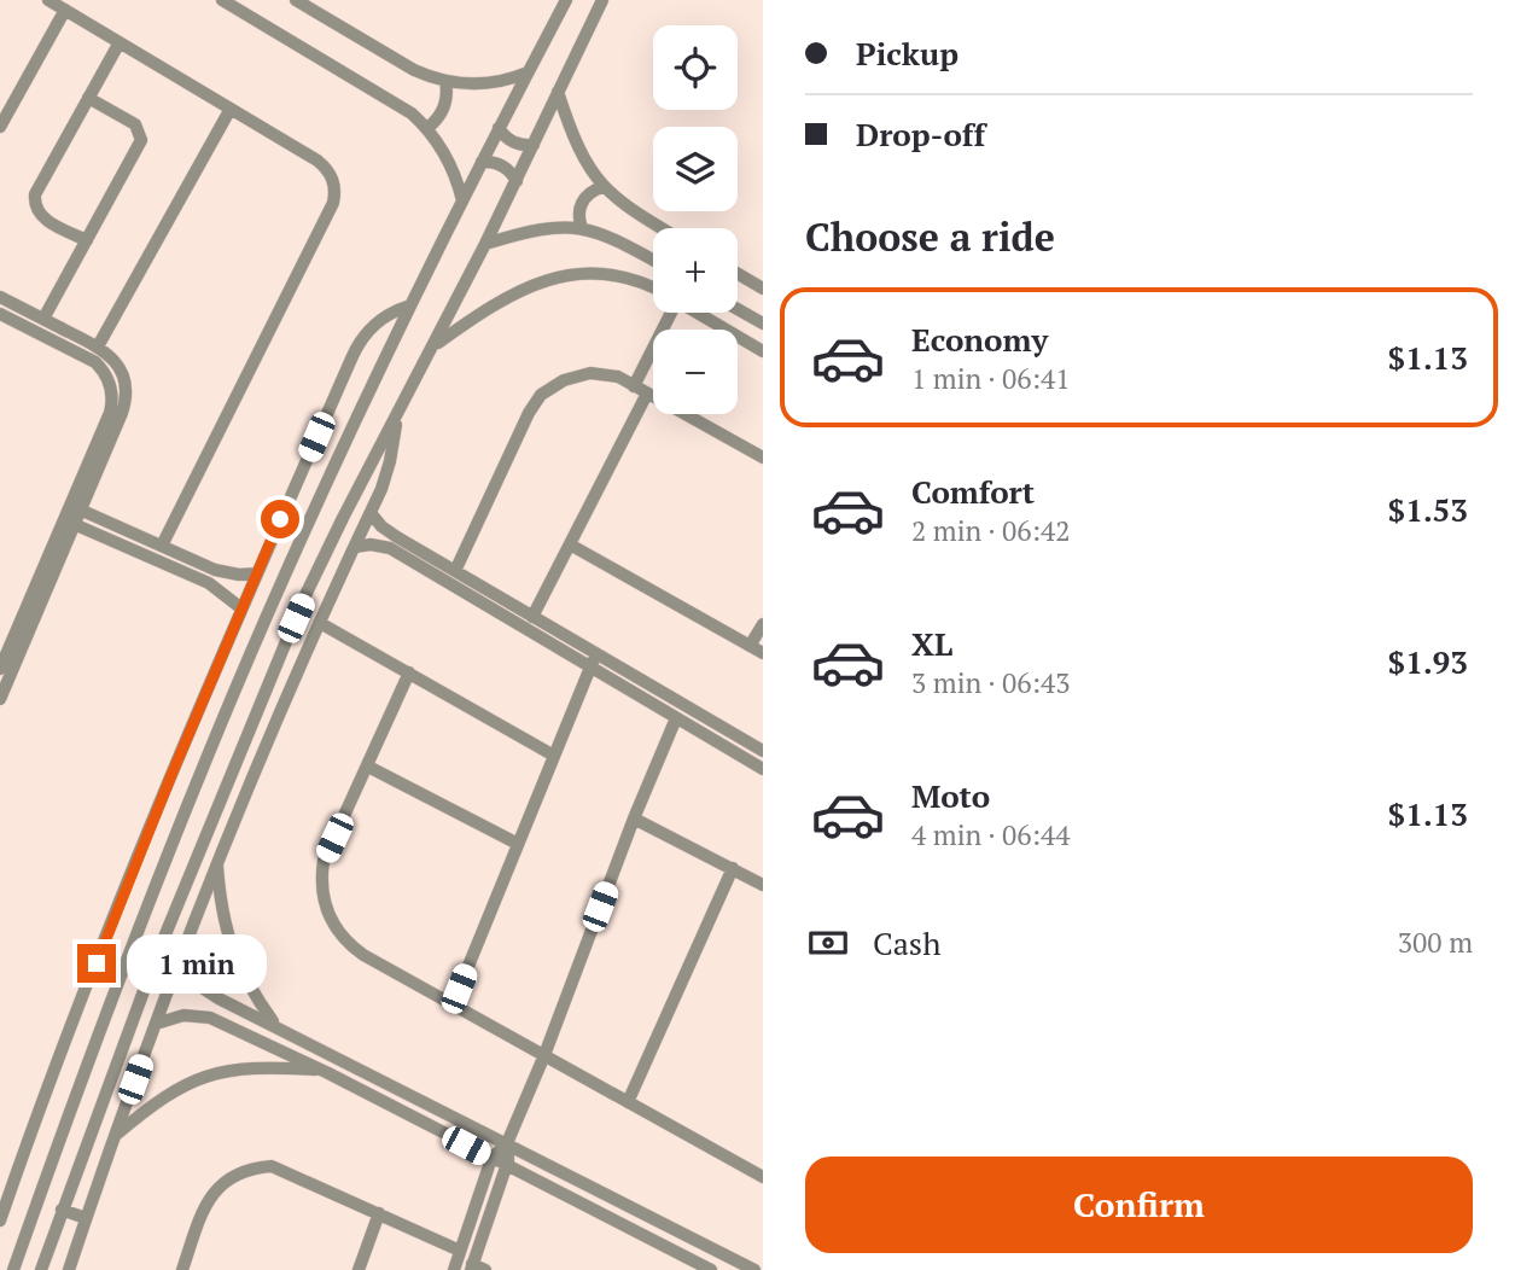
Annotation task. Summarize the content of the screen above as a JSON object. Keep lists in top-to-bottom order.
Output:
{
  "page": {
    "banner": ["Pickup", "Drop-off"],
    "map_buttons": ["+", "−"],
    "heading": "Choose a ride",
    "list": [
      {
        "name": "Economy",
        "note": "1 min · 06:41",
        "value": "$1.13"
      },
      {
        "name": "Comfort",
        "note": "2 min · 06:42",
        "value": "$1.53"
      },
      {
        "name": "XL",
        "note": "3 min · 06:43",
        "value": "$1.93"
      },
      {
        "name": "Moto",
        "note": "4 min · 06:44",
        "value": "$1.13"
      }
    ],
    "pay": ["Cash", "300 m"],
    "bubble": "1 min",
    "buttons": "Confirm"
  }
}
